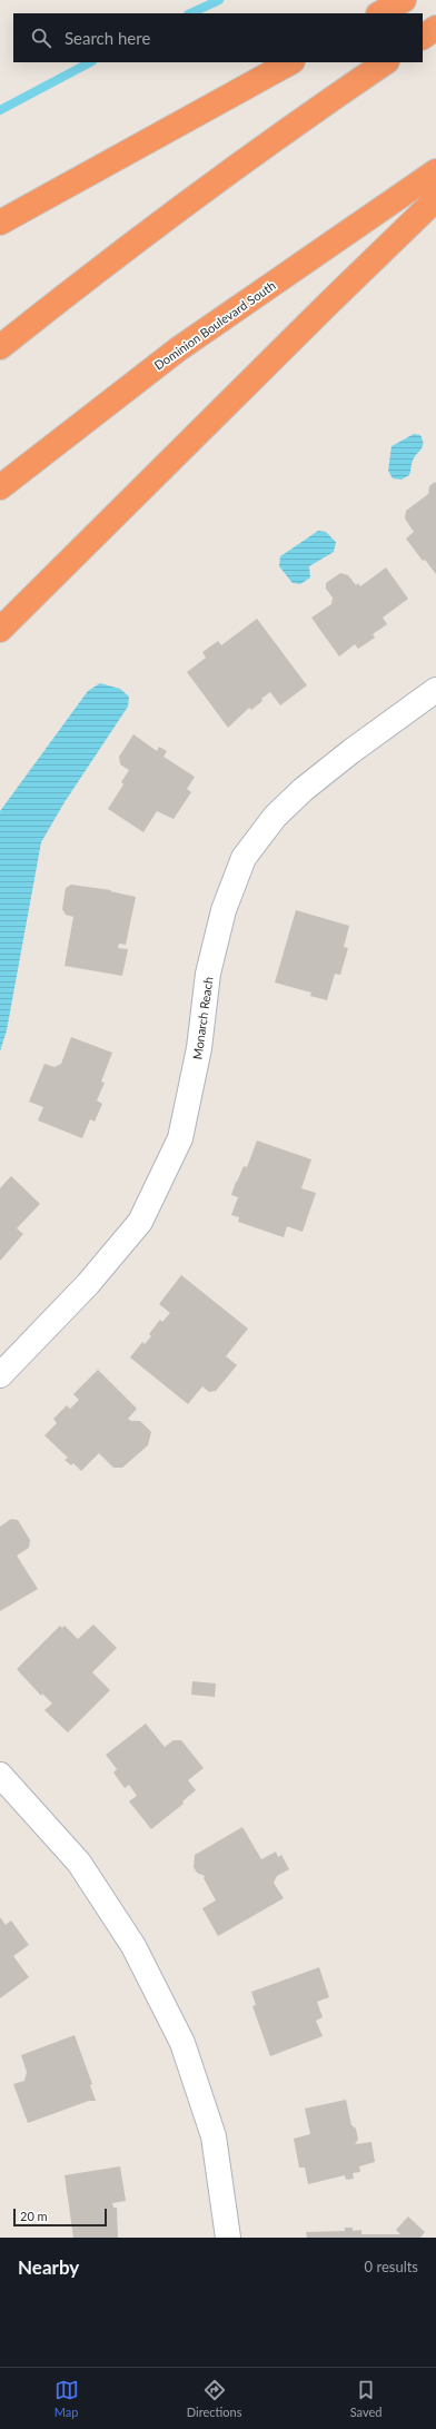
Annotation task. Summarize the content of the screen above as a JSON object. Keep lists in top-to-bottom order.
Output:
{
  "streets": {
    "highway": ["Dominion Boulevard South"],
    "street": ["Monarch Reach"]
  },
  "scale_bar": "20 m",
  "page": {
    "search": "Search here",
    "scale": "20 m",
    "heading": ["Nearby", "0 results"],
    "nav": ["Map", "Directions", "Saved"]
  }
}
